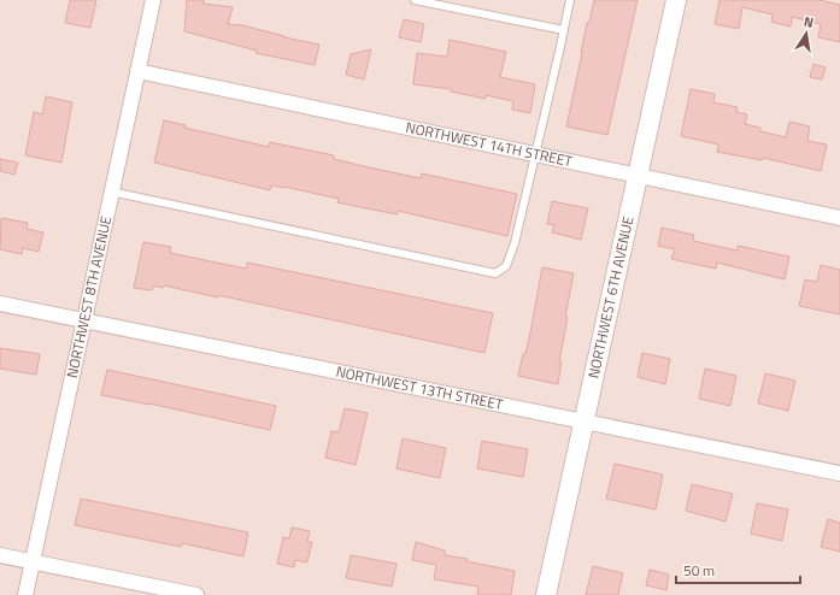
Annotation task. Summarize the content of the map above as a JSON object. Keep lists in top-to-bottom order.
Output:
{
  "streets": {
    "street": [
      "NORTHWEST 14TH STREET",
      "NORTHWEST 8TH AVENUE",
      "NORTHWEST 6TH AVENUE",
      "NORTHWEST 13TH STREET"
    ]
  },
  "crossings": [
    ["NORTHWEST 14TH STREET", "NORTHWEST 8TH AVENUE"],
    ["NORTHWEST 14TH STREET", "NORTHWEST 6TH AVENUE"],
    ["NORTHWEST 8TH AVENUE", "NORTHWEST 13TH STREET"],
    ["NORTHWEST 6TH AVENUE", "NORTHWEST 13TH STREET"]
  ],
  "scale_bar": "50 m",
  "north": "top"
}
